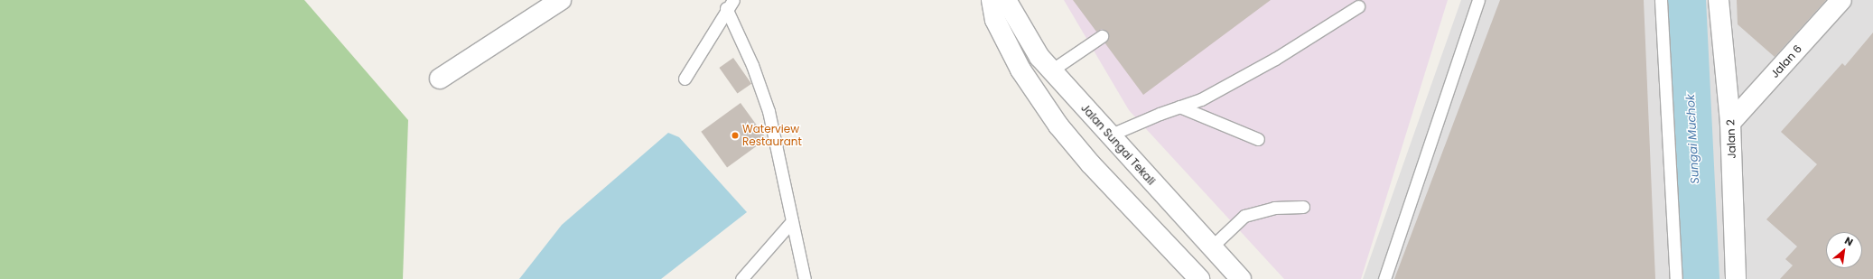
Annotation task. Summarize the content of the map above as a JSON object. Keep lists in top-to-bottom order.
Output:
{
  "streets": {
    "street": ["Jalan 6", "Jalan 2", "Jalan Sungai Tekali"]
  },
  "crossings": [
    ["Jalan 6", "Jalan 2"]
  ],
  "water": ["Sungai Muchok"],
  "places": ["Waterview Restaurant"],
  "north": "top right"
}
